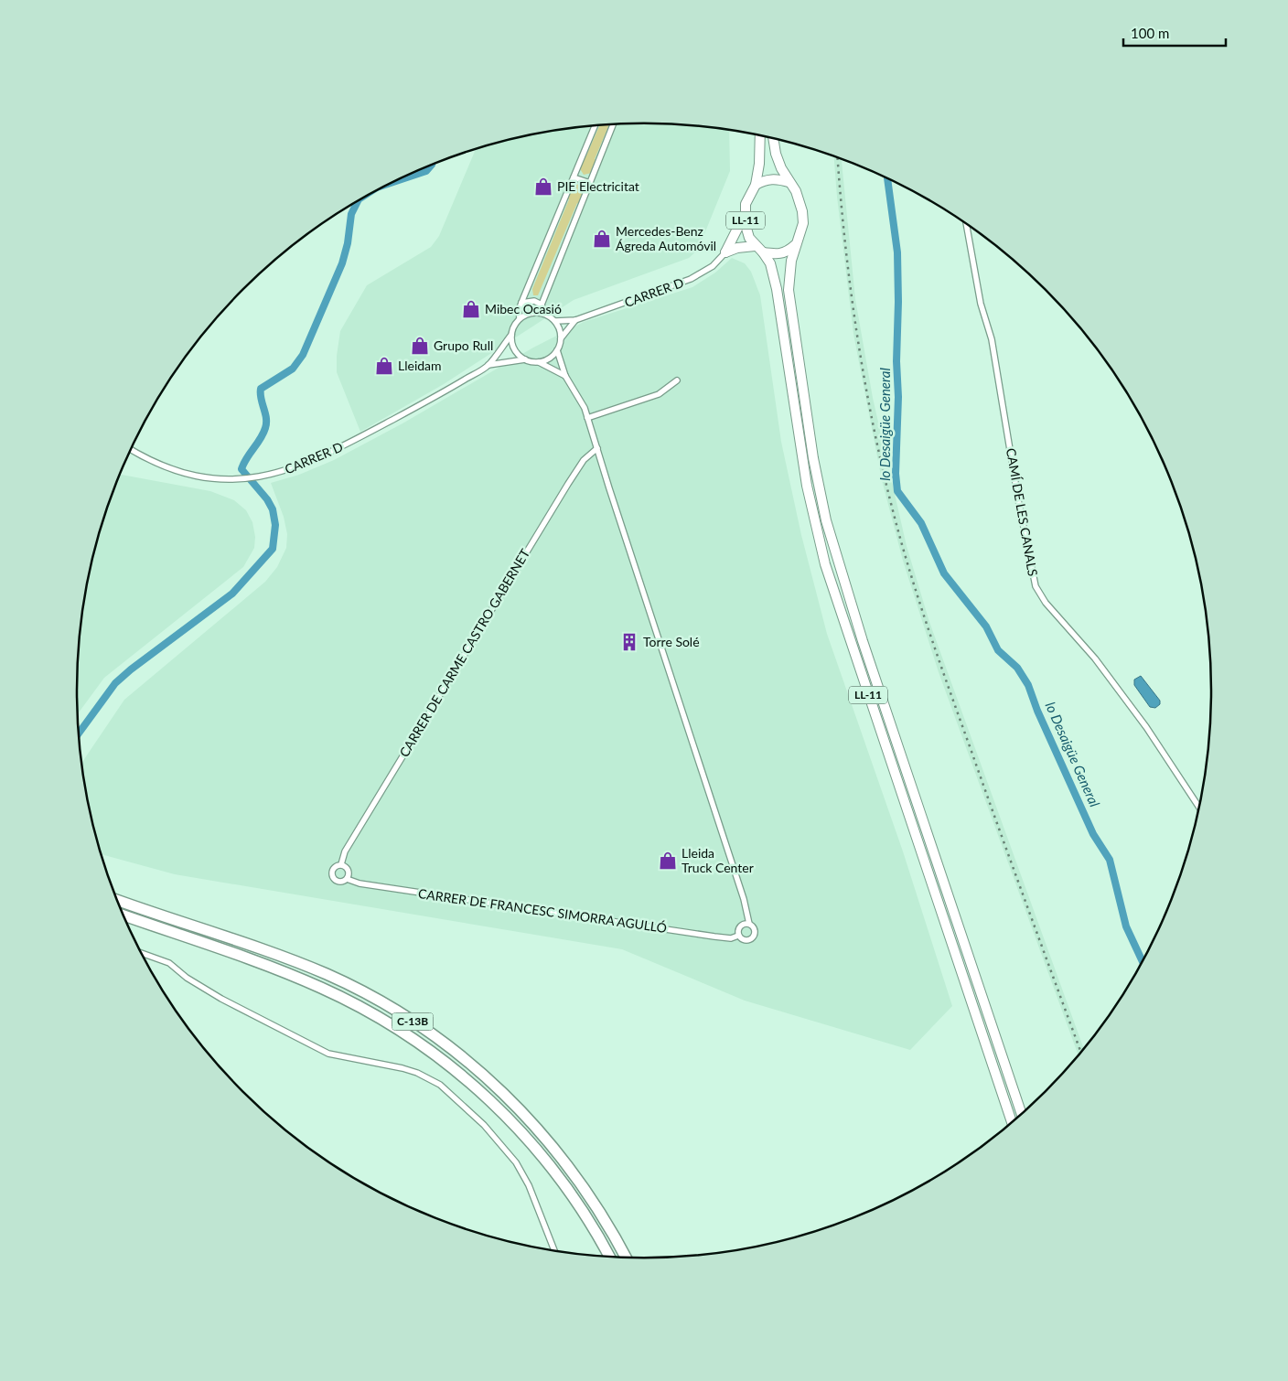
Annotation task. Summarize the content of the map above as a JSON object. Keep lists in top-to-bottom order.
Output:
{
  "streets": {
    "highway": ["LL-11", "C-13B"],
    "street": [
      "CARRER D",
      "CAMÍ DE LES CANALS",
      "CARRER DE CARME CASTRO GABERNET",
      "CARRER DE FRANCESC SIMORRA AGULLÓ"
    ]
  },
  "crossings": [
    ["CARRER DE CARME CASTRO GABERNET", "CARRER DE FRANCESC SIMORRA AGULLÓ"]
  ],
  "water": ["lo Desaigüe General"],
  "places": {
    "shop": [
      "PIE Electricitat",
      "Mercedes-Benz Ágreda Automóvil",
      "Mibec Ocasió",
      "Grupo Rull",
      "Lleidam",
      "Lleida Truck Center"
    ],
    "building": ["Torre Solé"]
  },
  "scale_bar": "100 m"
}
